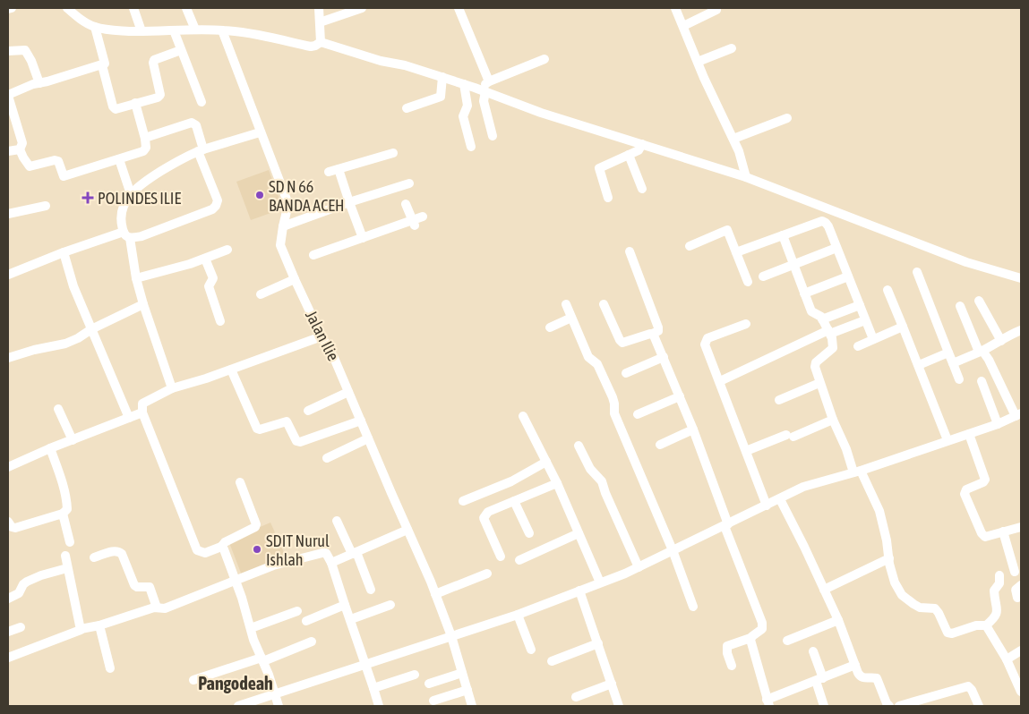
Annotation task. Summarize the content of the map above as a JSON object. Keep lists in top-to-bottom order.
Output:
{
  "streets": {
    "street": ["Jalan Ilie"]
  },
  "districts": ["Pangodeah"],
  "places": {
    "other": ["SD N 66 BANDA ACEH", "SDIT Nurul Ishlah"],
    "health": ["POLINDES ILIE"]
  }
}
